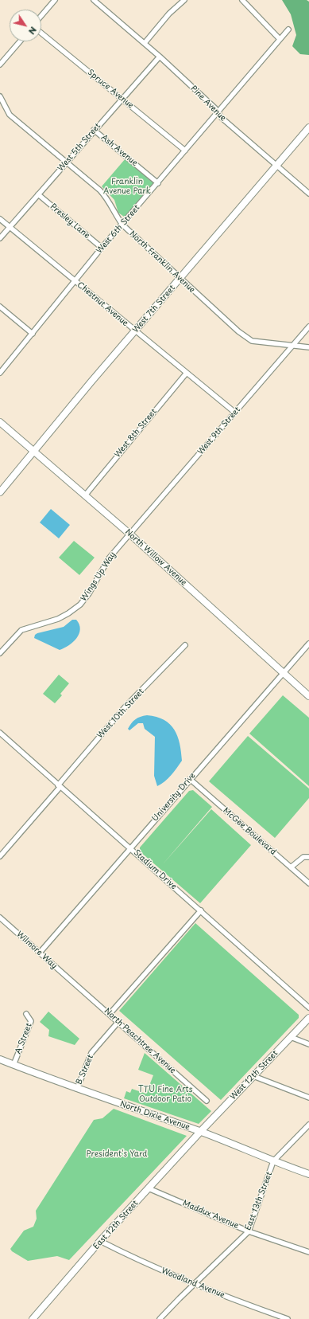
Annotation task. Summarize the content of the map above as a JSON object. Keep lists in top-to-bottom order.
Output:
{
  "streets": {
    "street": [
      "Spruce Avenue",
      "Pine Avenue",
      "West 5th Street",
      "Ash Avenue",
      "Presley Lane",
      "West 6th Street",
      "North Franklin Avenue",
      "Chestnut Avenue",
      "West 7th Street",
      "West 9th Street",
      "West 8th Street",
      "North Willow Avenue",
      "Wings Up Way",
      "West 10th Street",
      "University Drive",
      "McGee Boulevard",
      "Stadium Drive",
      "Wilmore Way",
      "A Street",
      "North Peachtree Avenue",
      "B Street",
      "West 12th Street",
      "North Dixie Avenue",
      "East 13th Street",
      "Maddux Avenue",
      "East 12th Street",
      "Woodland Avenue"
    ]
  },
  "crossings": [
    ["Spruce Avenue", "West 5th Street"],
    ["Spruce Avenue", "West 6th Street"],
    ["Pine Avenue", "West 5th Street"],
    ["Pine Avenue", "West 6th Street"],
    ["Pine Avenue", "West 7th Street"],
    ["West 5th Street", "Ash Avenue"],
    ["West 5th Street", "Presley Lane"],
    ["West 5th Street", "North Franklin Avenue"],
    ["West 5th Street", "Chestnut Avenue"],
    ["Ash Avenue", "West 6th Street"],
    ["Presley Lane", "West 6th Street"],
    ["West 6th Street", "North Franklin Avenue"],
    ["West 6th Street", "Chestnut Avenue"],
    ["North Franklin Avenue", "West 7th Street"],
    ["North Franklin Avenue", "West 9th Street"],
    ["Chestnut Avenue", "West 7th Street"],
    ["Chestnut Avenue", "West 9th Street"],
    ["Chestnut Avenue", "West 8th Street"],
    ["West 7th Street", "North Willow Avenue"],
    ["West 9th Street", "North Willow Avenue"],
    ["West 9th Street", "Wings Up Way"],
    ["West 8th Street", "North Willow Avenue"],
    ["North Willow Avenue", "Wings Up Way"],
    ["North Willow Avenue", "University Drive"],
    ["West 10th Street", "Stadium Drive"],
    ["University Drive", "McGee Boulevard"],
    ["University Drive", "Stadium Drive"],
    ["University Drive", "Wilmore Way"],
    ["Wilmore Way", "North Peachtree Avenue"],
    ["A Street", "North Dixie Avenue"],
    ["North Peachtree Avenue", "B Street"],
    ["B Street", "North Dixie Avenue"],
    ["West 12th Street", "North Dixie Avenue"],
    ["West 12th Street", "East 12th Street"],
    ["North Dixie Avenue", "East 13th Street"],
    ["North Dixie Avenue", "East 12th Street"],
    ["East 13th Street", "Maddux Avenue"],
    ["East 13th Street", "Woodland Avenue"],
    ["Maddux Avenue", "East 12th Street"],
    ["East 12th Street", "Woodland Avenue"]
  ],
  "parks": ["Franklin Avenue Park", "TTU Fine Arts Outdoor Patio", "President's Yard"],
  "north": "bottom right"
}
